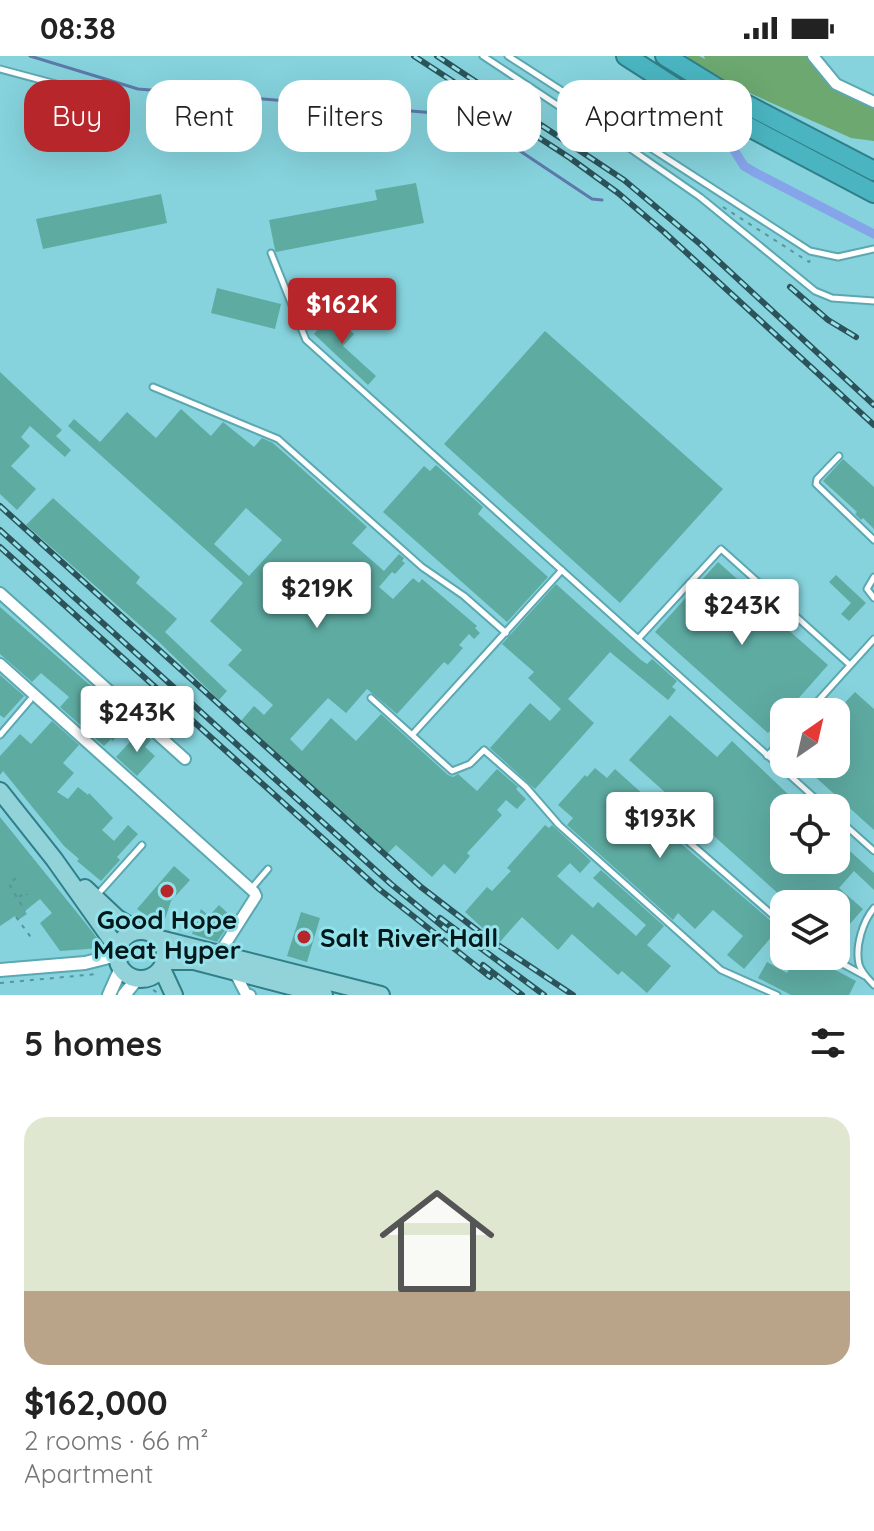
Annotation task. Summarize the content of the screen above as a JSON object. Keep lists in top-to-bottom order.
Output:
{
  "places": ["Good Hope Meat Hyper", "Salt River Hall"],
  "north": "top right",
  "page": {
    "status": "08:38",
    "chip": [
      "Buy",
      "Rent",
      "Filters",
      "New",
      "Apartment"
    ],
    "price": [
      "$162K",
      "$219K",
      "$243K",
      "$243K",
      "$193K"
    ],
    "heading": "5 homes",
    "list": [
      {
        "name": "$162,000",
        "note": "2 rooms · 66 m² · Apartment"
      }
    ]
  }
}
